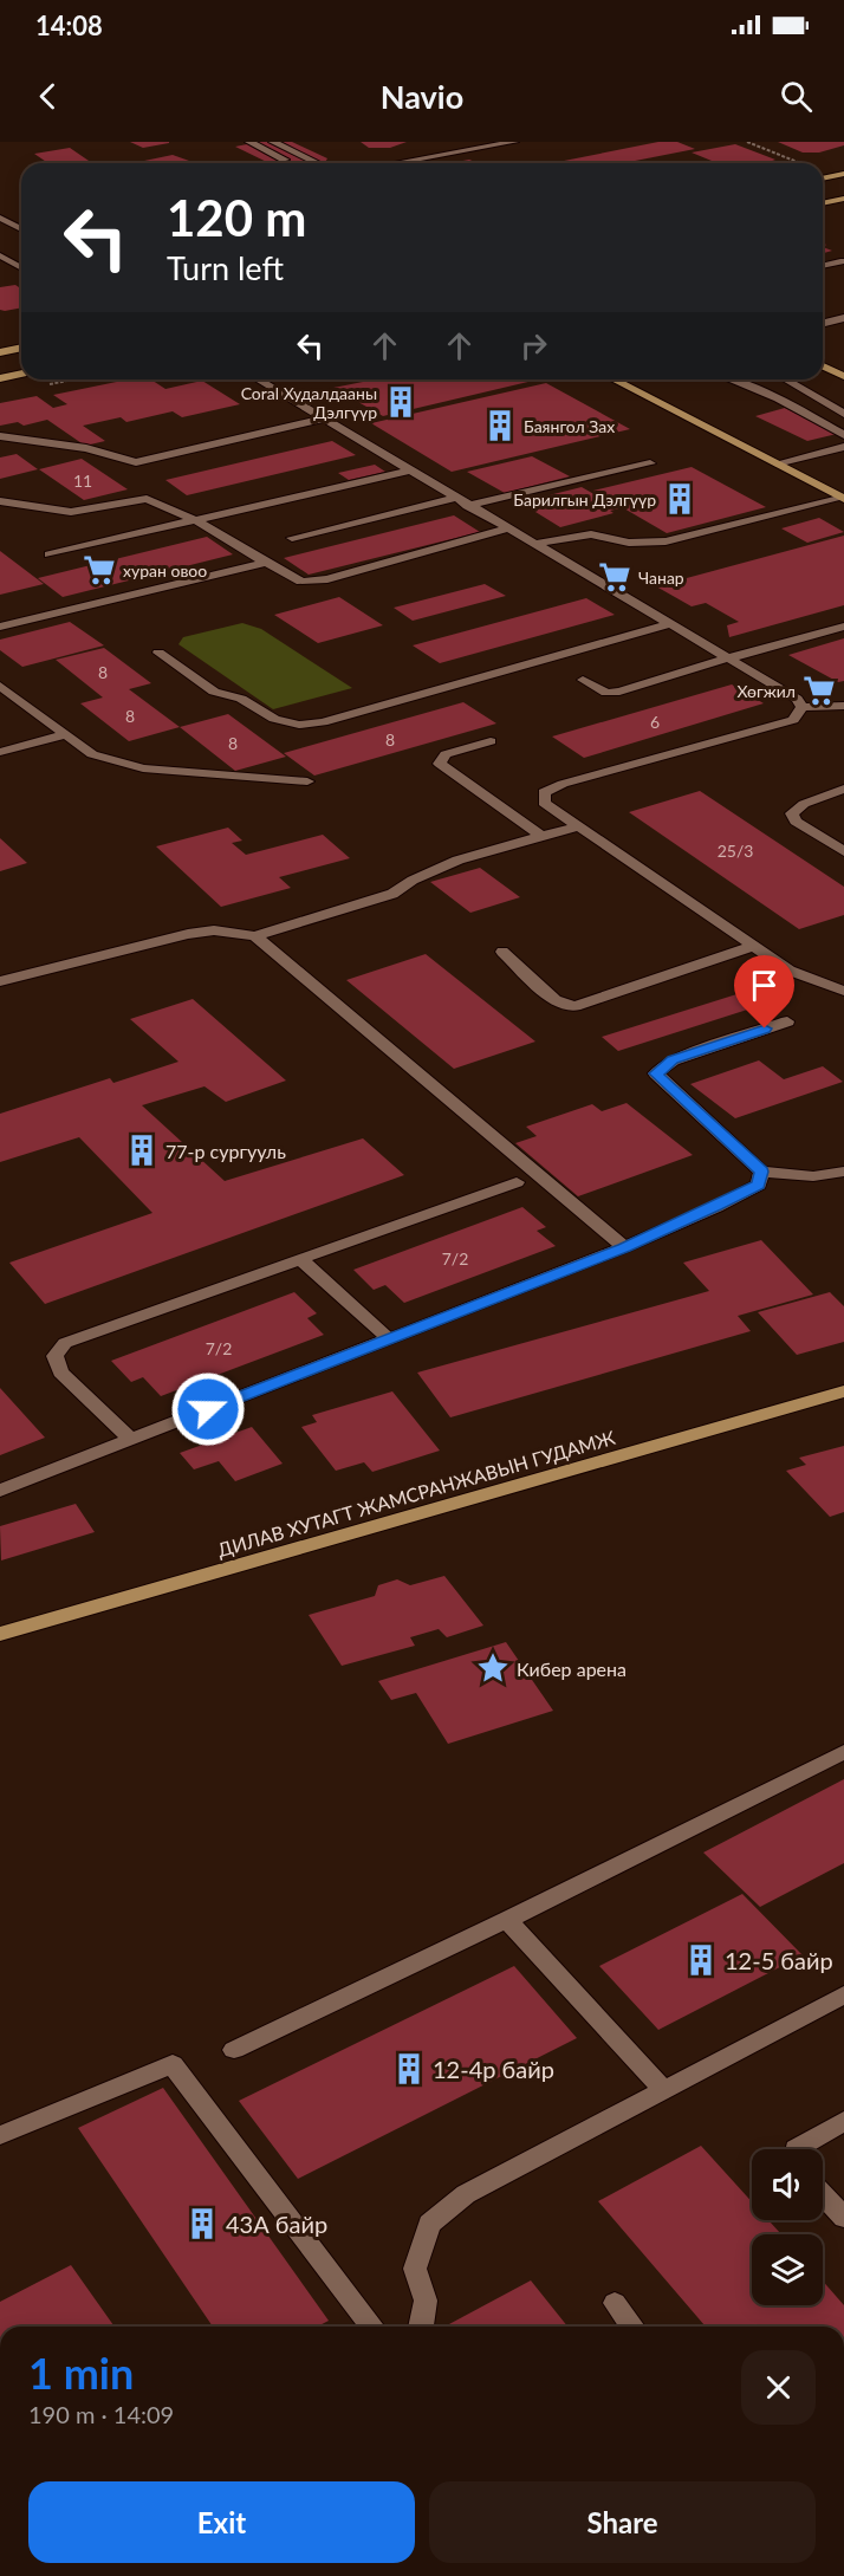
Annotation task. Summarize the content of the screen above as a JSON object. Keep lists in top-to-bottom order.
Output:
{
  "streets": {
    "main road": ["ДИЛАВ ХУТАГТ ЖАМСРАНЖАВЫН ГУДАМЖ"]
  },
  "places": {
    "building": [
      "Coral Худалдааны Дэлгүүр",
      "Баянгол Зах",
      "Барилгын Дэлгүүр",
      "77-р сургууль",
      "12-5 байр",
      "12-4р байр",
      "43А байр"
    ],
    "supermarket": ["хуран овоо", "Чанар", "Хөгжил"],
    "place": ["Кибер арена"]
  },
  "house_numbers": [
    "11",
    "8",
    "8",
    "6",
    "8",
    "8",
    "25/3",
    "7/2",
    "7/2"
  ],
  "page": {
    "status": "14:08",
    "header": "Navio",
    "turn": ["120 m", "Turn left"],
    "heading": ["1 min", "190 m · 14:09"],
    "buttons": ["Exit", "Share"]
  }
}
